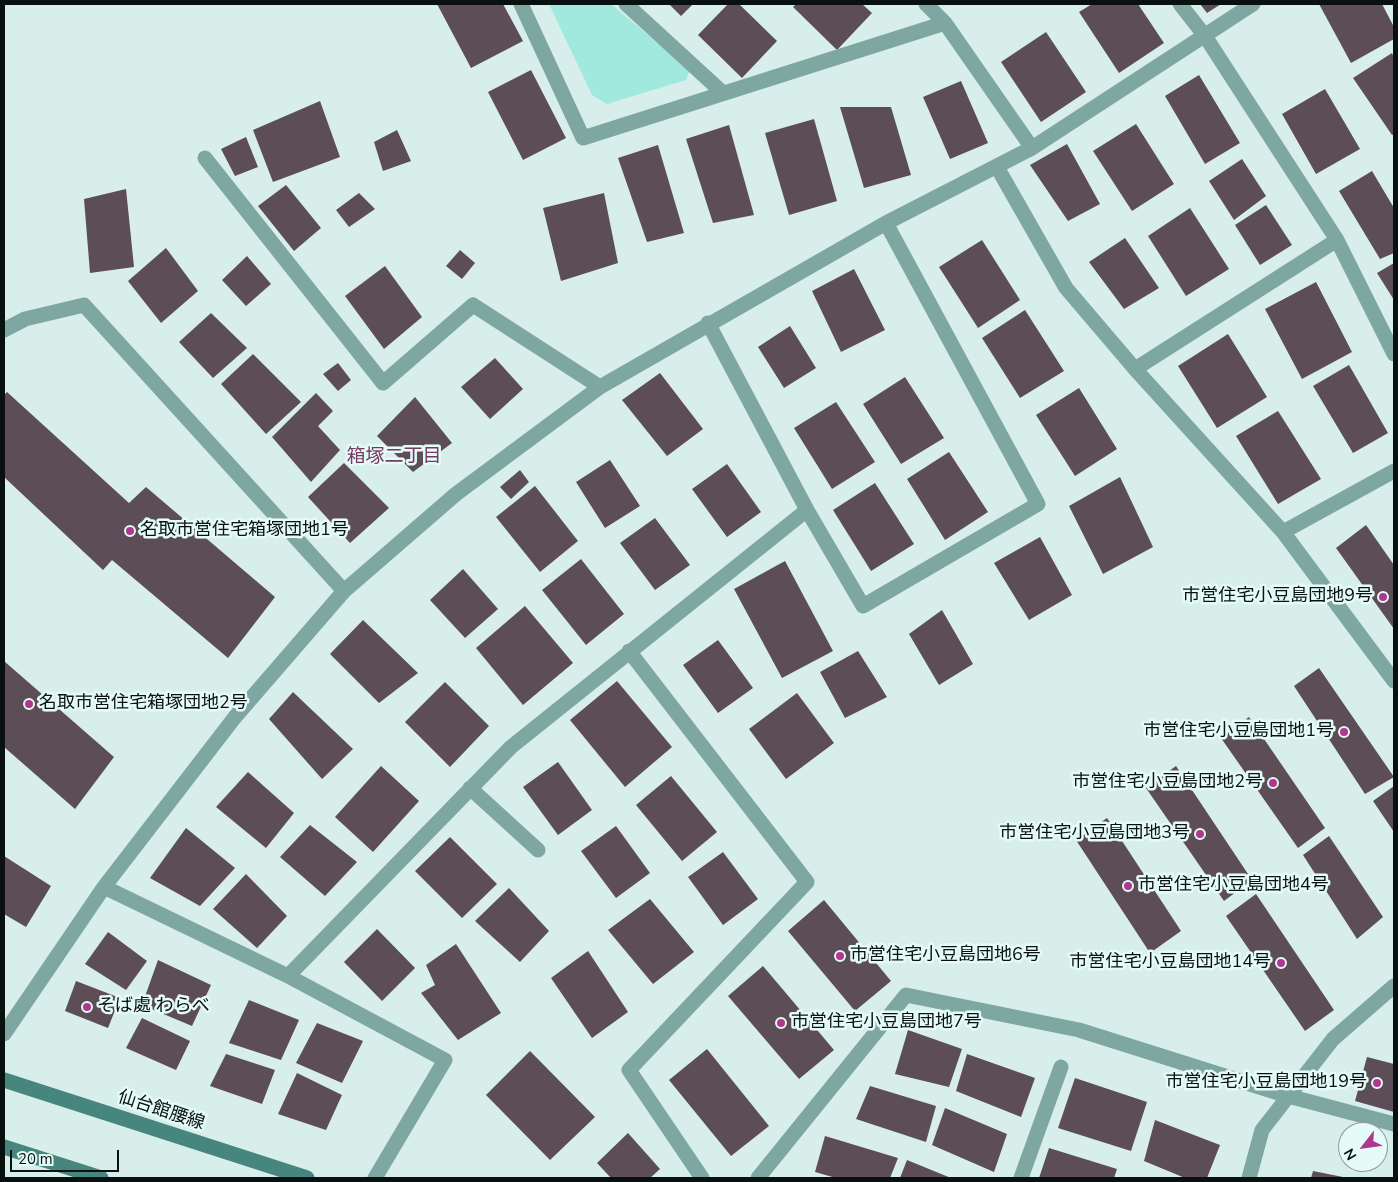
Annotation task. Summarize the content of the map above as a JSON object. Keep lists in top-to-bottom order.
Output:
{
  "streets": {
    "main road": ["仙台館腰線"]
  },
  "districts": ["箱塚二丁目"],
  "places": [
    "名取市営住宅箱塚団地1号",
    "市営住宅小豆島団地9号",
    "名取市営住宅箱塚団地2号",
    "市営住宅小豆島団地1号",
    "市営住宅小豆島団地2号",
    "市営住宅小豆島団地3号",
    "市営住宅小豆島団地4号",
    "市営住宅小豆島団地6号",
    "市営住宅小豆島団地14号",
    "そば處 わらべ",
    "市営住宅小豆島団地7号",
    "市営住宅小豆島団地19号"
  ],
  "scale_bar": "20 m",
  "north": "bottom left"
}
